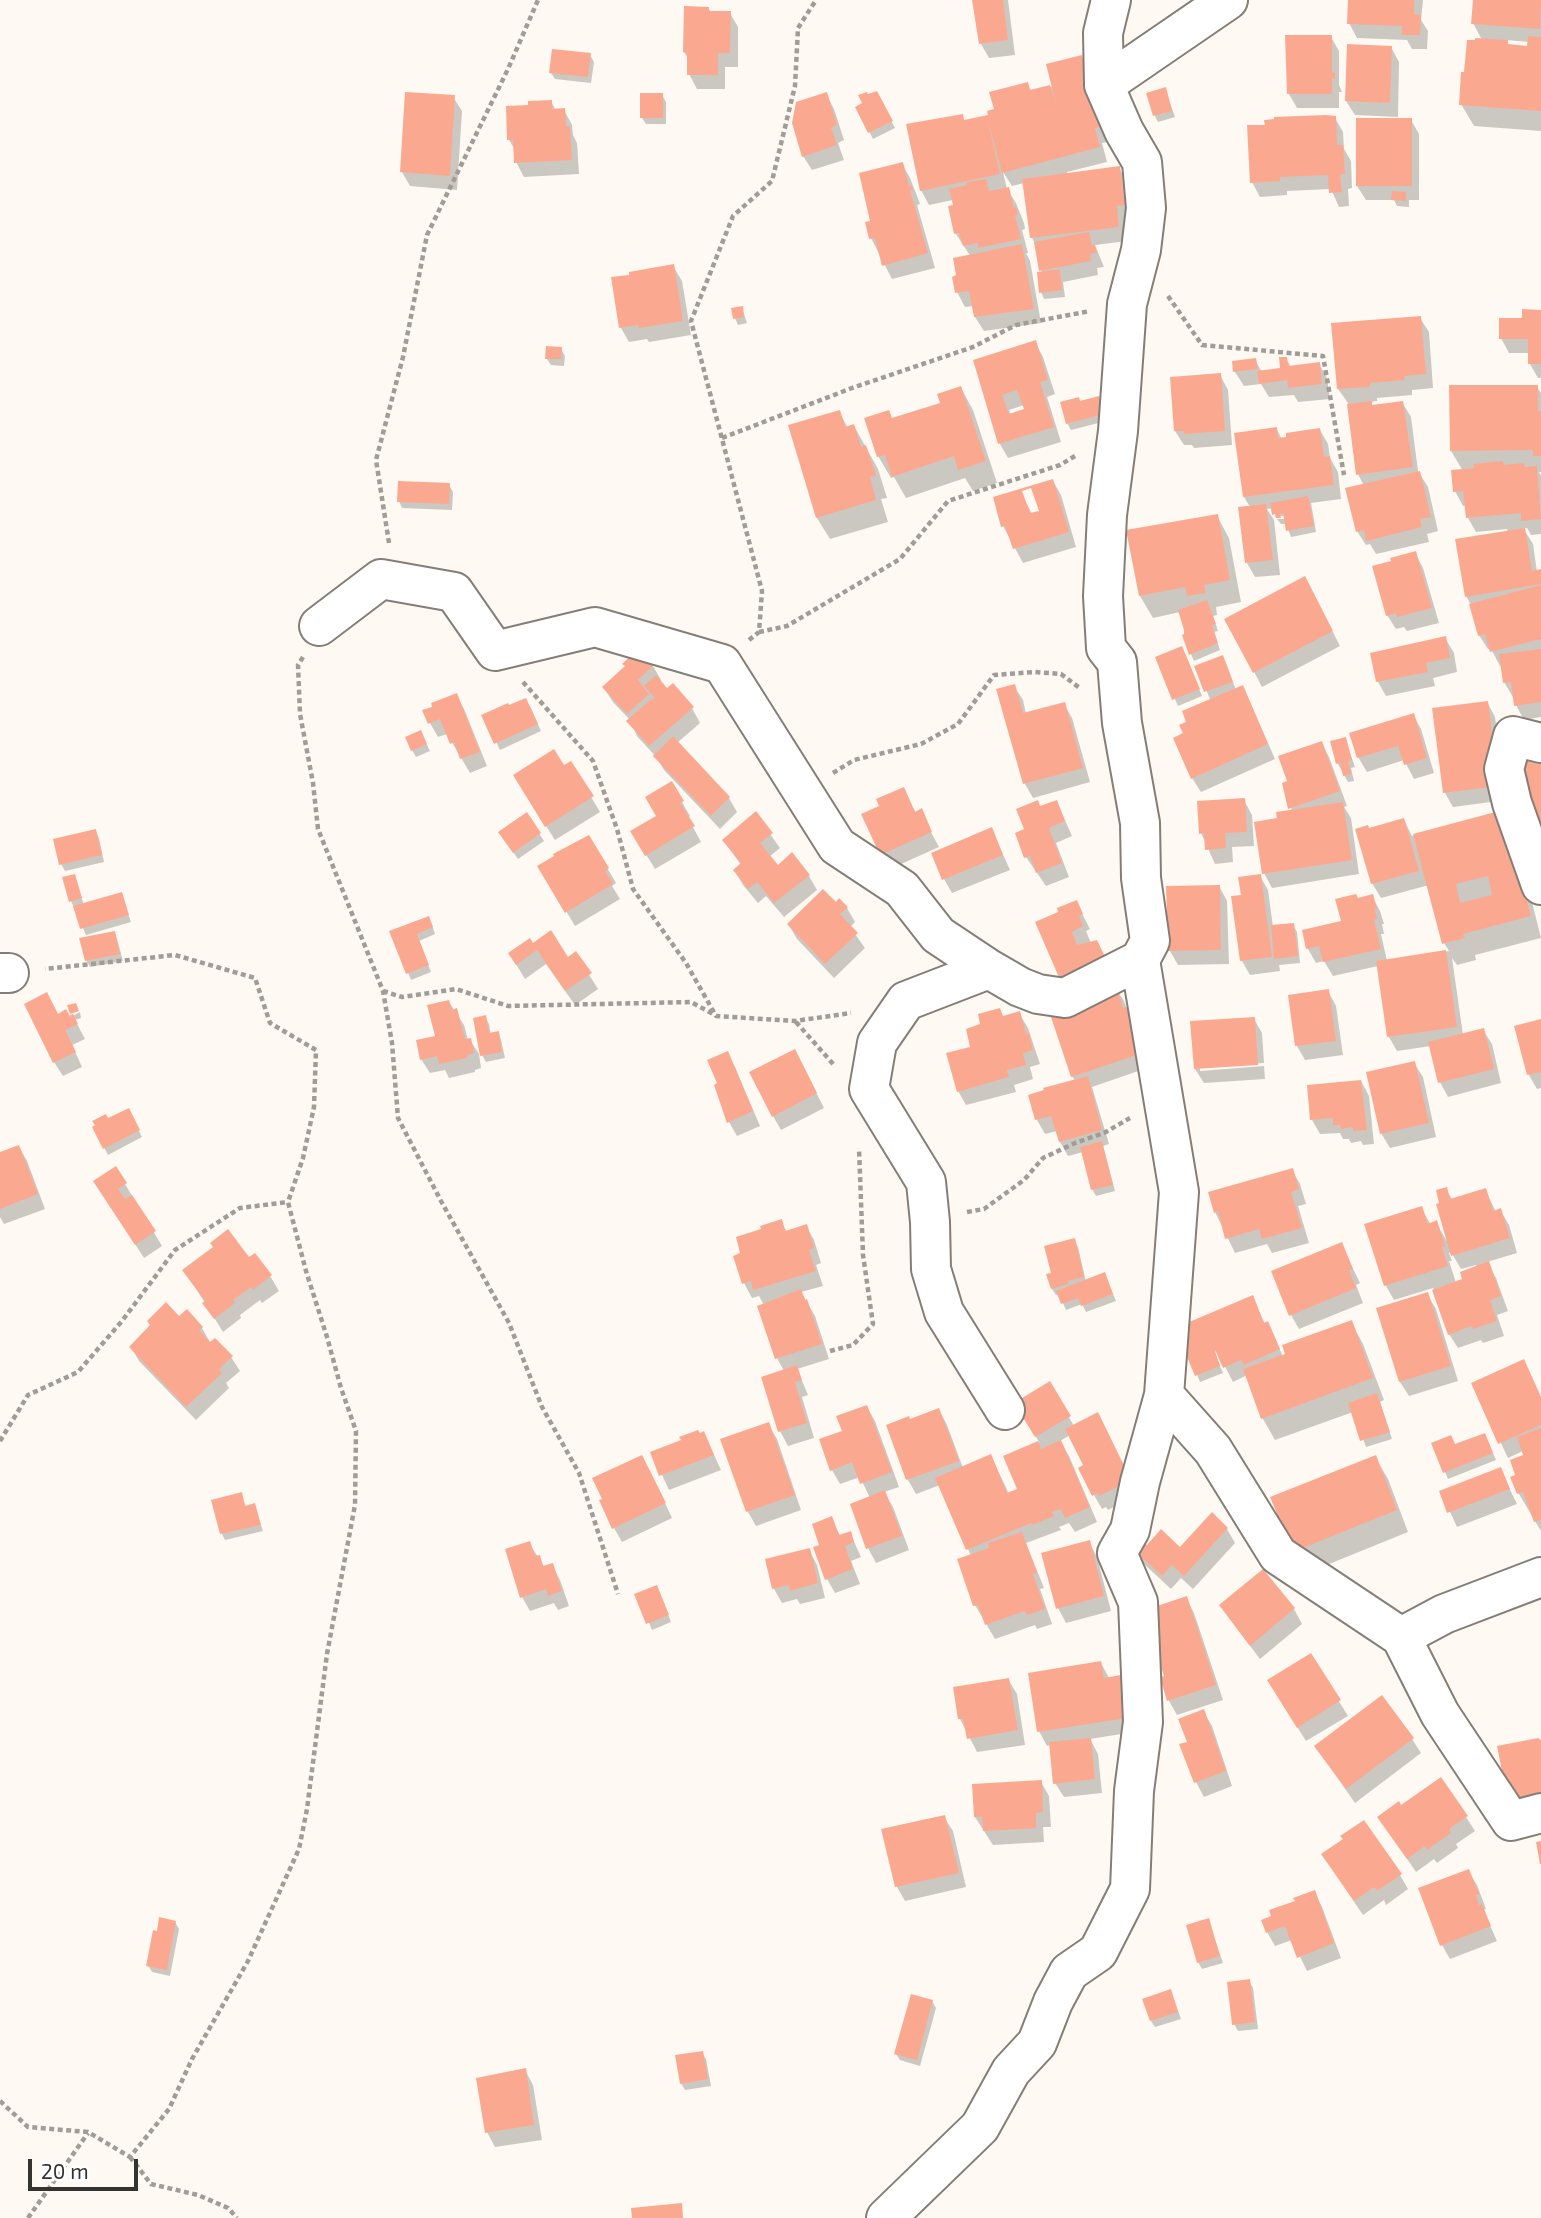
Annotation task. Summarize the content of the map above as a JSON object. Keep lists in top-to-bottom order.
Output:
{
  "scale_bar": "20 m"
}
